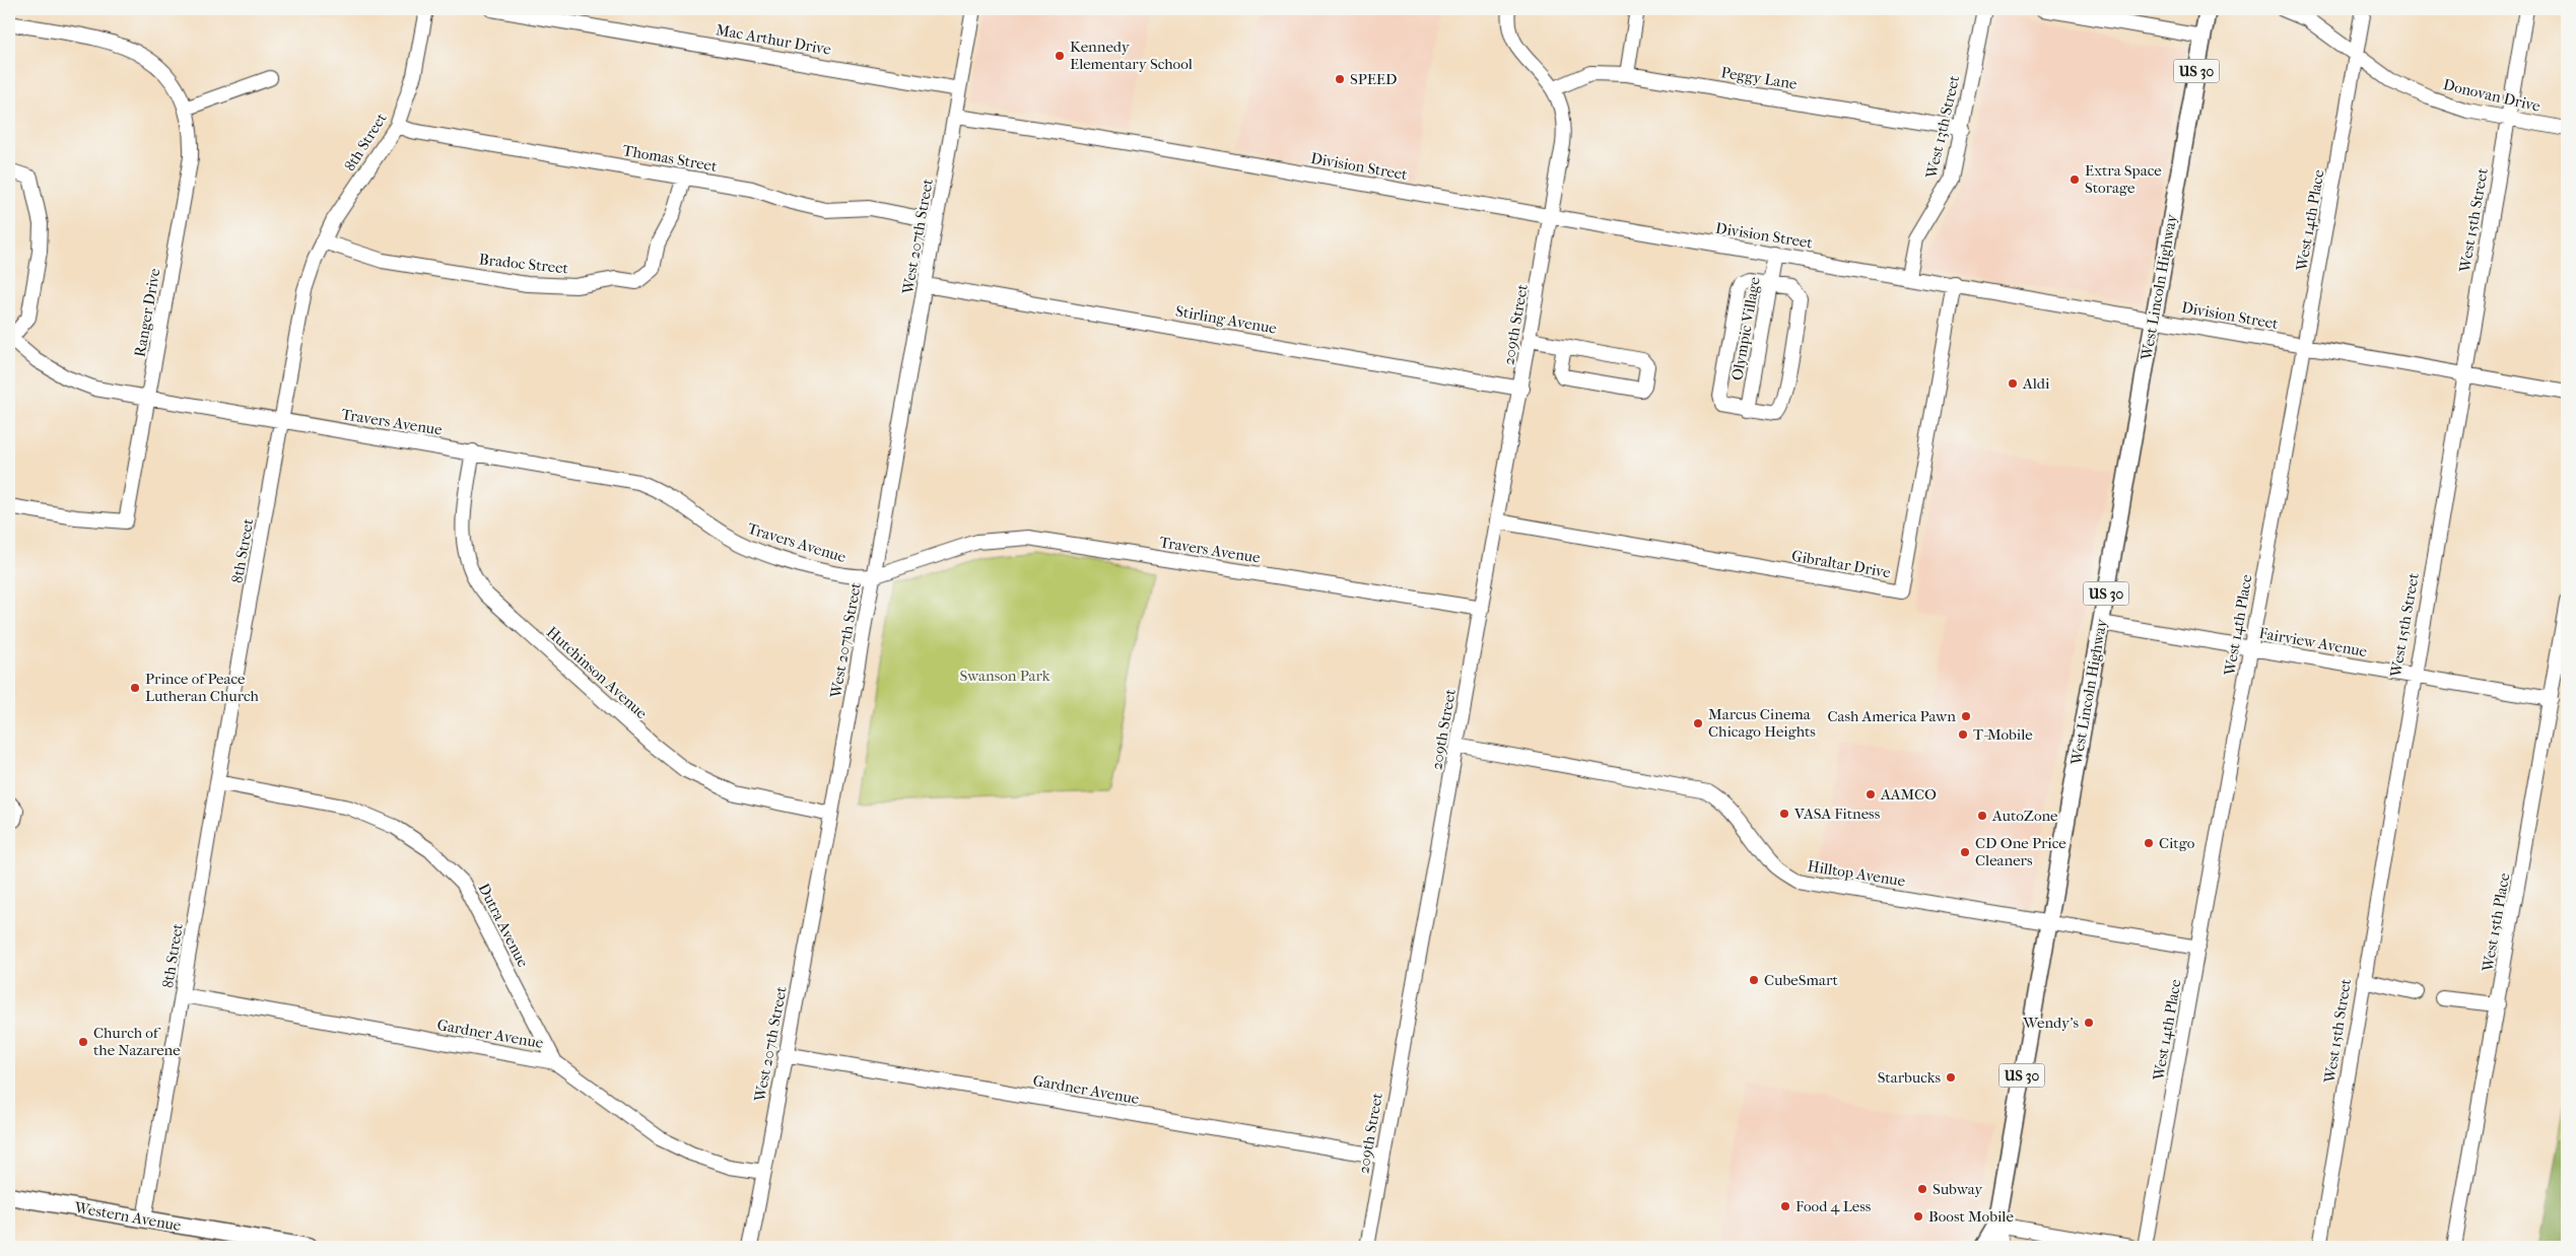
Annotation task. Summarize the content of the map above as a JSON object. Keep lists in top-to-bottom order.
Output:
{
  "streets": {
    "main road": ["US 30", "West Lincoln Highway", "Western Avenue"],
    "street": [
      "Mac Arthur Drive",
      "Peggy Lane",
      "Donovan Drive",
      "West 13th Street",
      "8th Street",
      "Thomas Street",
      "Division Street",
      "West 14th Place",
      "West 15th Street",
      "West 207th Street",
      "Bradoc Street",
      "Ranger Drive",
      "Stirling Avenue",
      "209th Street",
      "Olympic Village",
      "Travers Avenue",
      "Gibraltar Drive",
      "Fairview Avenue",
      "Hutchinson Avenue",
      "Hilltop Avenue",
      "West 15th Place",
      "Dutra Avenue",
      "Gardner Avenue"
    ]
  },
  "crossings": [
    ["Mac Arthur Drive", "West 207th Street"],
    ["Peggy Lane", "West 13th Street"],
    ["Peggy Lane", "209th Street"],
    ["Donovan Drive", "West 14th Place"],
    ["Donovan Drive", "West 15th Street"],
    ["West 13th Street", "Division Street"],
    ["8th Street", "Thomas Street"],
    ["8th Street", "Bradoc Street"],
    ["8th Street", "Travers Avenue"],
    ["8th Street", "Dutra Avenue"],
    ["8th Street", "Gardner Avenue"],
    ["8th Street", "Western Avenue"],
    ["Thomas Street", "West 207th Street"],
    ["Thomas Street", "Bradoc Street"],
    ["Division Street", "West 14th Place"],
    ["Division Street", "West 15th Street"],
    ["Division Street", "West 207th Street"],
    ["Division Street", "West Lincoln Highway"],
    ["Division Street", "209th Street"],
    ["Division Street", "Olympic Village"],
    ["Division Street", "Gibraltar Drive"],
    ["West 14th Place", "Fairview Avenue"],
    ["West 14th Place", "Hilltop Avenue"],
    ["West 15th Street", "Fairview Avenue"],
    ["West 207th Street", "Stirling Avenue"],
    ["West 207th Street", "Travers Avenue"],
    ["West 207th Street", "Hutchinson Avenue"],
    ["West 207th Street", "Gardner Avenue"],
    ["West Lincoln Highway", "Fairview Avenue"],
    ["West Lincoln Highway", "Hilltop Avenue"],
    ["Ranger Drive", "Travers Avenue"],
    ["Stirling Avenue", "209th Street"],
    ["209th Street", "Travers Avenue"],
    ["209th Street", "Gibraltar Drive"],
    ["209th Street", "Hilltop Avenue"],
    ["209th Street", "Gardner Avenue"],
    ["Travers Avenue", "Hutchinson Avenue"],
    ["Fairview Avenue", "West 15th Place"],
    ["Dutra Avenue", "Gardner Avenue"]
  ],
  "parks": ["Swanson Park"],
  "places": [
    "Kennedy Elementary School",
    "SPEED",
    "Extra Space Storage",
    "Aldi",
    "Prince of Peace Lutheran Church",
    "Cash America Pawn",
    "Marcus Cinema Chicago Heights",
    "T-Mobile",
    "AAMCO",
    "VASA Fitness",
    "AutoZone",
    "Citgo",
    "CD One Price Cleaners",
    "CubeSmart",
    "Wendy's",
    "Church of the Nazarene",
    "Starbucks",
    "Subway",
    "Food 4 Less",
    "Boost Mobile"
  ]
}
